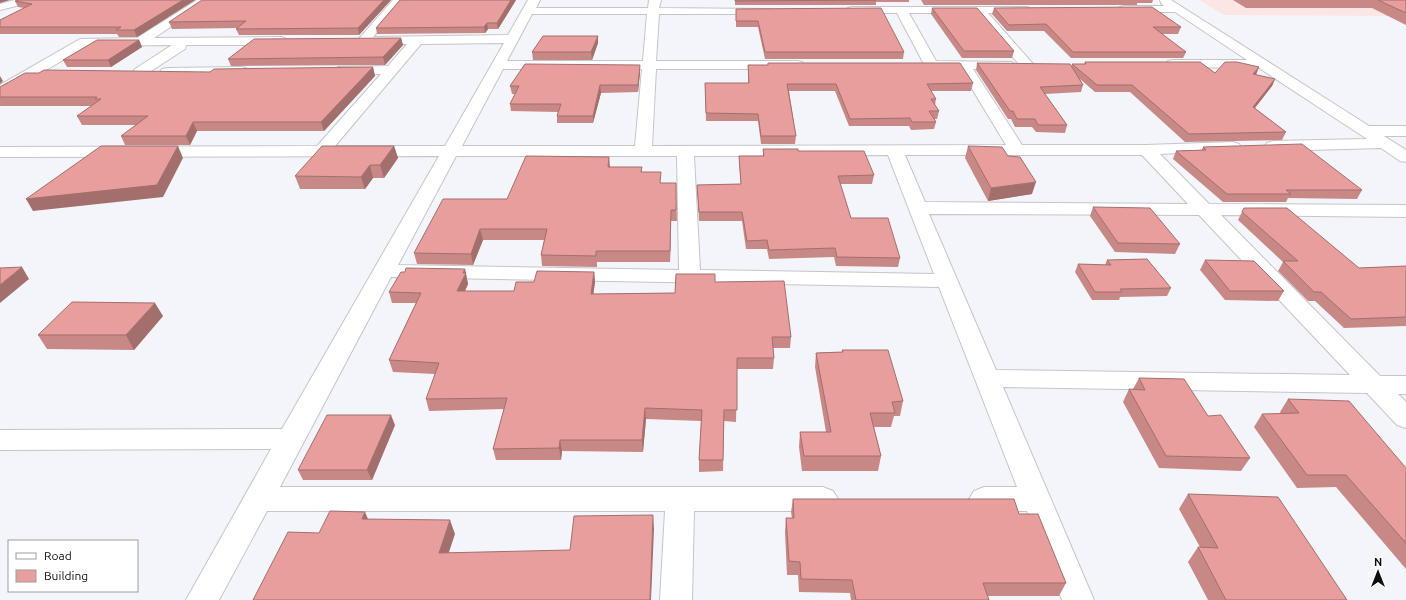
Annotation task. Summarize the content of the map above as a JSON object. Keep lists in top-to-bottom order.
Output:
{
  "legend": ["Road", "Building"],
  "north": "top"
}
